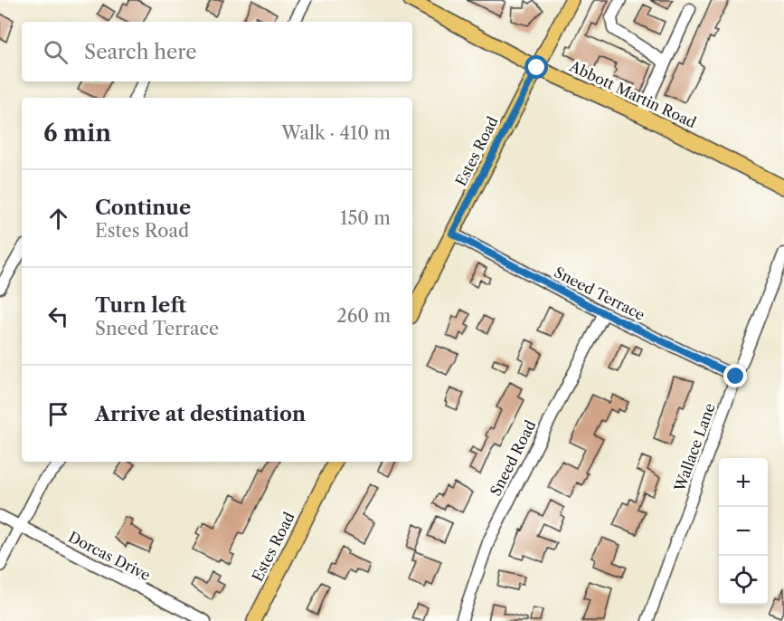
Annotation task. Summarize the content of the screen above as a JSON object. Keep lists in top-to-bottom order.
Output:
{
  "streets": {
    "main road": ["Abbott Martin Road", "Estes Road"],
    "street": [
      "Sneed Terrace",
      "Wallace Lane",
      "Sneed Road",
      "Dorcas Drive"
    ]
  },
  "crossings": [
    ["Abbott Martin Road", "Estes Road"],
    ["Estes Road", "Sneed Terrace"],
    ["Sneed Terrace", "Wallace Lane"],
    ["Sneed Terrace", "Sneed Road"]
  ],
  "page": {
    "search": "Search here",
    "heading": ["6 min", "Walk · 410 m"],
    "list": [
      ["Continue", "Estes Road", "150 m"],
      ["Turn left", "Sneed Terrace", "260 m"],
      "Arrive at destination"
    ],
    "map_buttons": ["+", "−"]
  }
}
